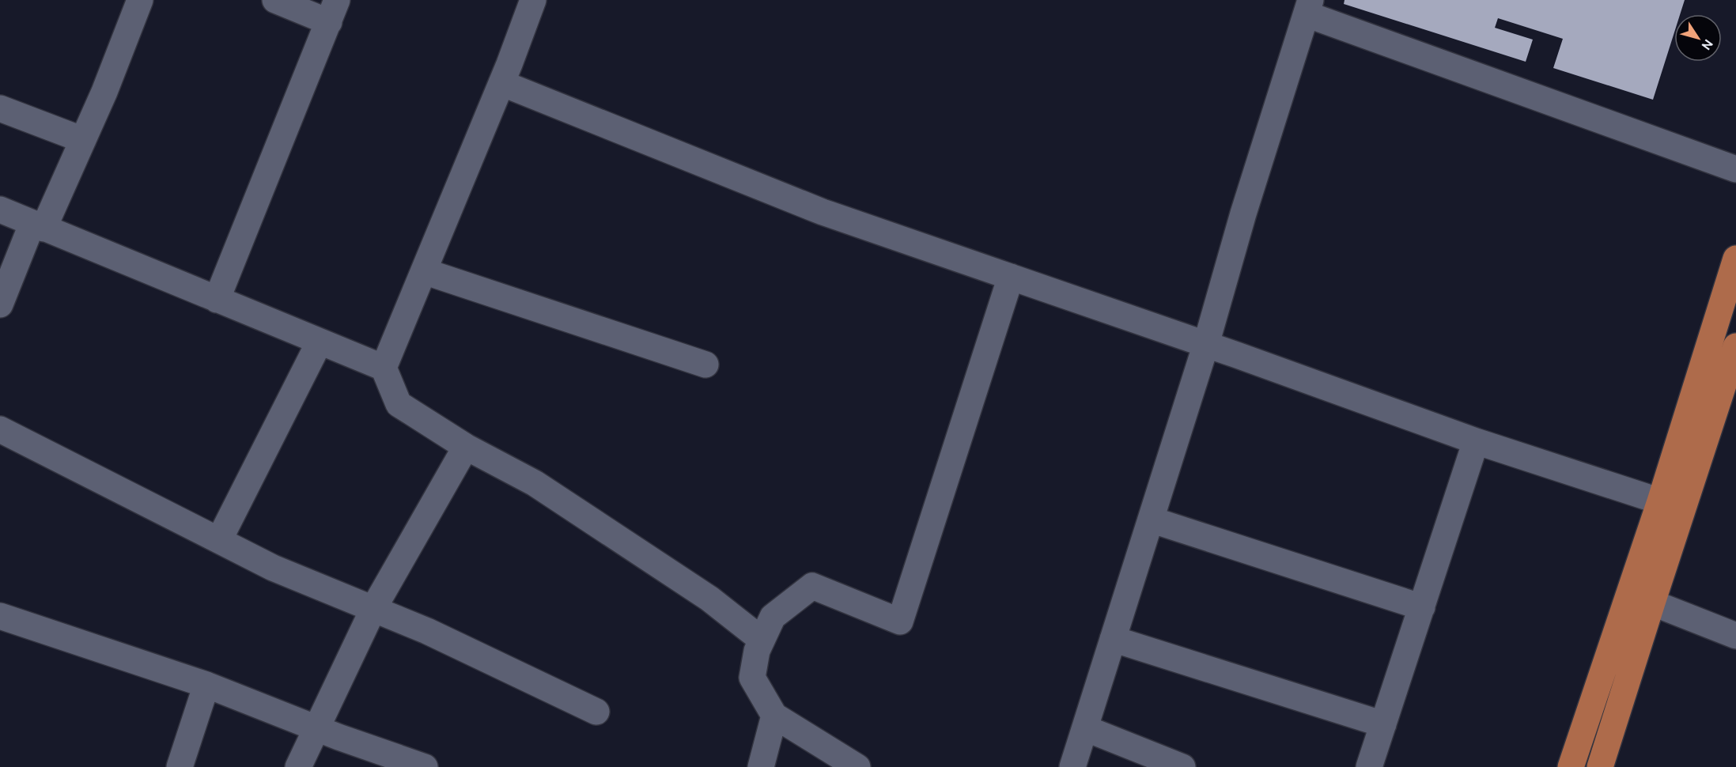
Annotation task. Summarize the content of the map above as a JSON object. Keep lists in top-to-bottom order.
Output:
{
  "north": "bottom right"
}
